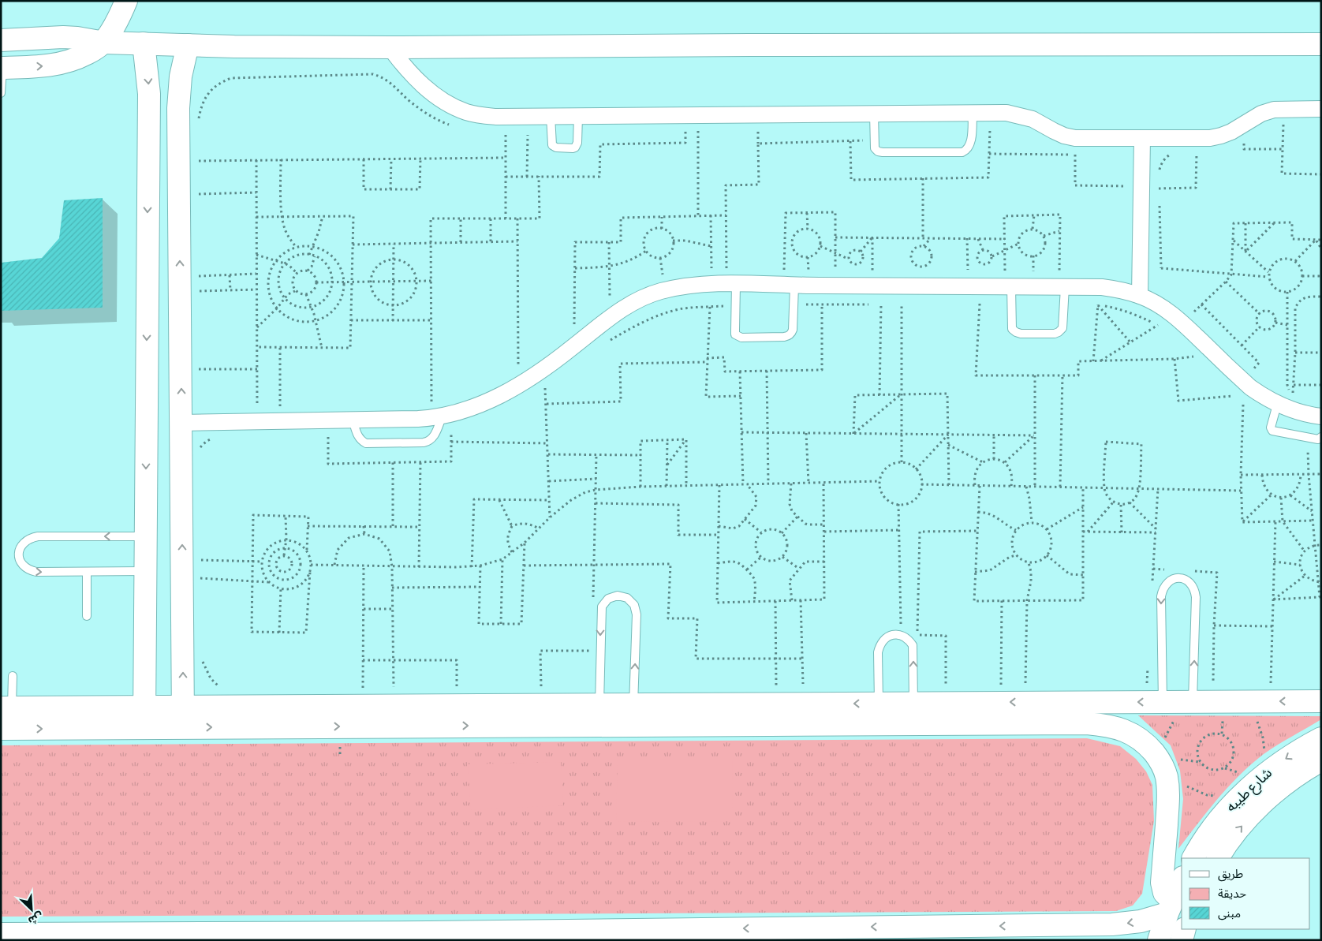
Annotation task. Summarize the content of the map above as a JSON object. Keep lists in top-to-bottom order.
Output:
{
  "streets": {
    "street": ["شارع طيبه"]
  },
  "legend": ["طريق", "حديقة", "مبنى"],
  "north": "bottom right"
}
